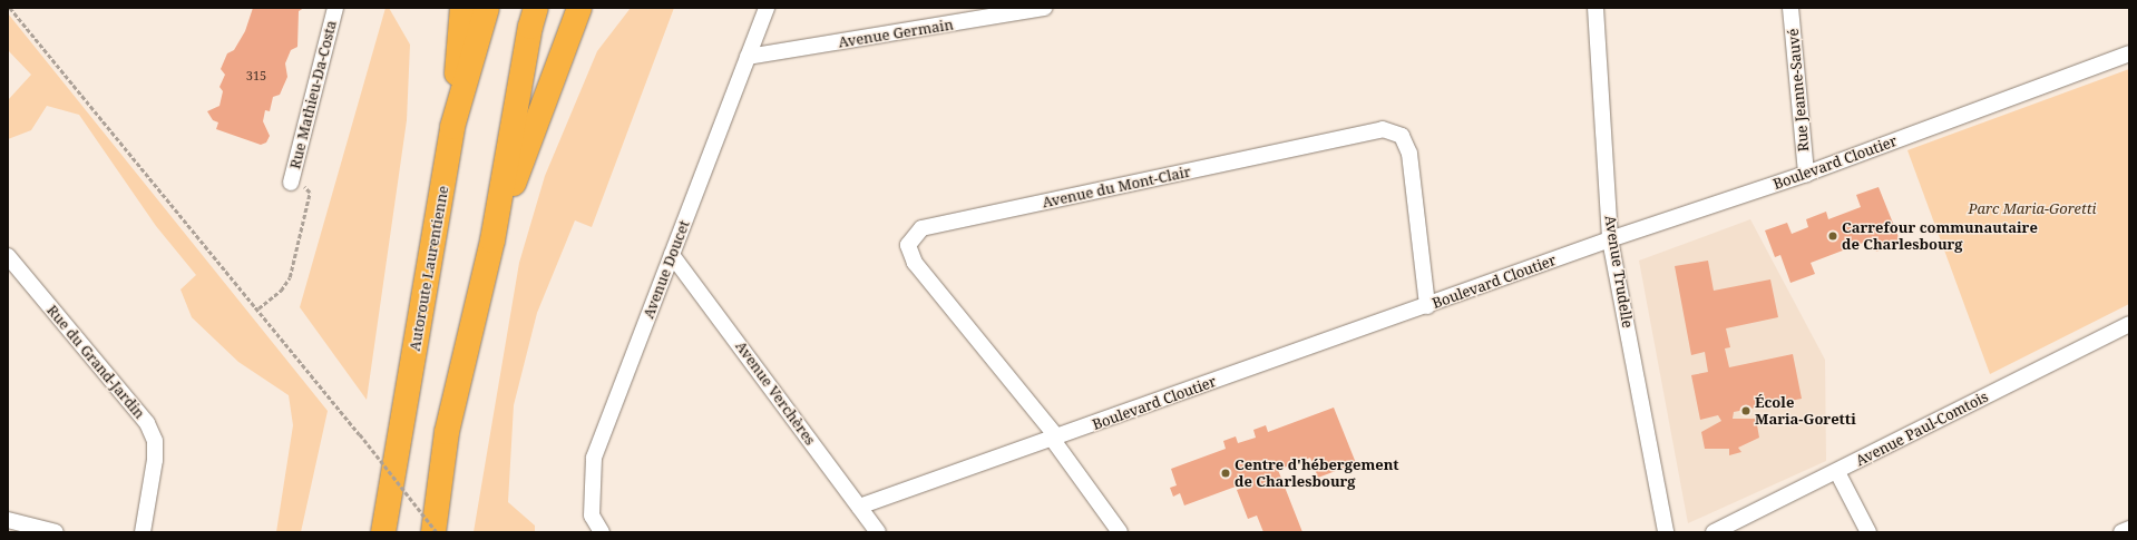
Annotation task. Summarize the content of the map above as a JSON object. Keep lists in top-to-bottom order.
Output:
{
  "streets": {
    "highway": ["Autoroute Laurentienne"],
    "street": [
      "Avenue Germain",
      "Rue Jeanne-Sauvé",
      "Rue Mathieu-Da-Costa",
      "Boulevard Cloutier",
      "Avenue du Mont-Clair",
      "Avenue Doucet",
      "Avenue Trudelle",
      "Rue du Grand-Jardin",
      "Avenue Verchères",
      "Avenue Paul-Comtois"
    ]
  },
  "crossings": [
    ["Avenue Germain", "Avenue Doucet"],
    ["Rue Jeanne-Sauvé", "Boulevard Cloutier"],
    ["Boulevard Cloutier", "Avenue du Mont-Clair"],
    ["Boulevard Cloutier", "Avenue Trudelle"],
    ["Boulevard Cloutier", "Avenue Verchères"],
    ["Avenue Doucet", "Avenue Verchères"]
  ],
  "parks": ["Parc Maria-Goretti"],
  "places": ["Carrefour communautaire de Charlesbourg", "École Maria-Goretti", "Centre d'hébergement de Charlesbourg"],
  "house_numbers": ["315"]
}
